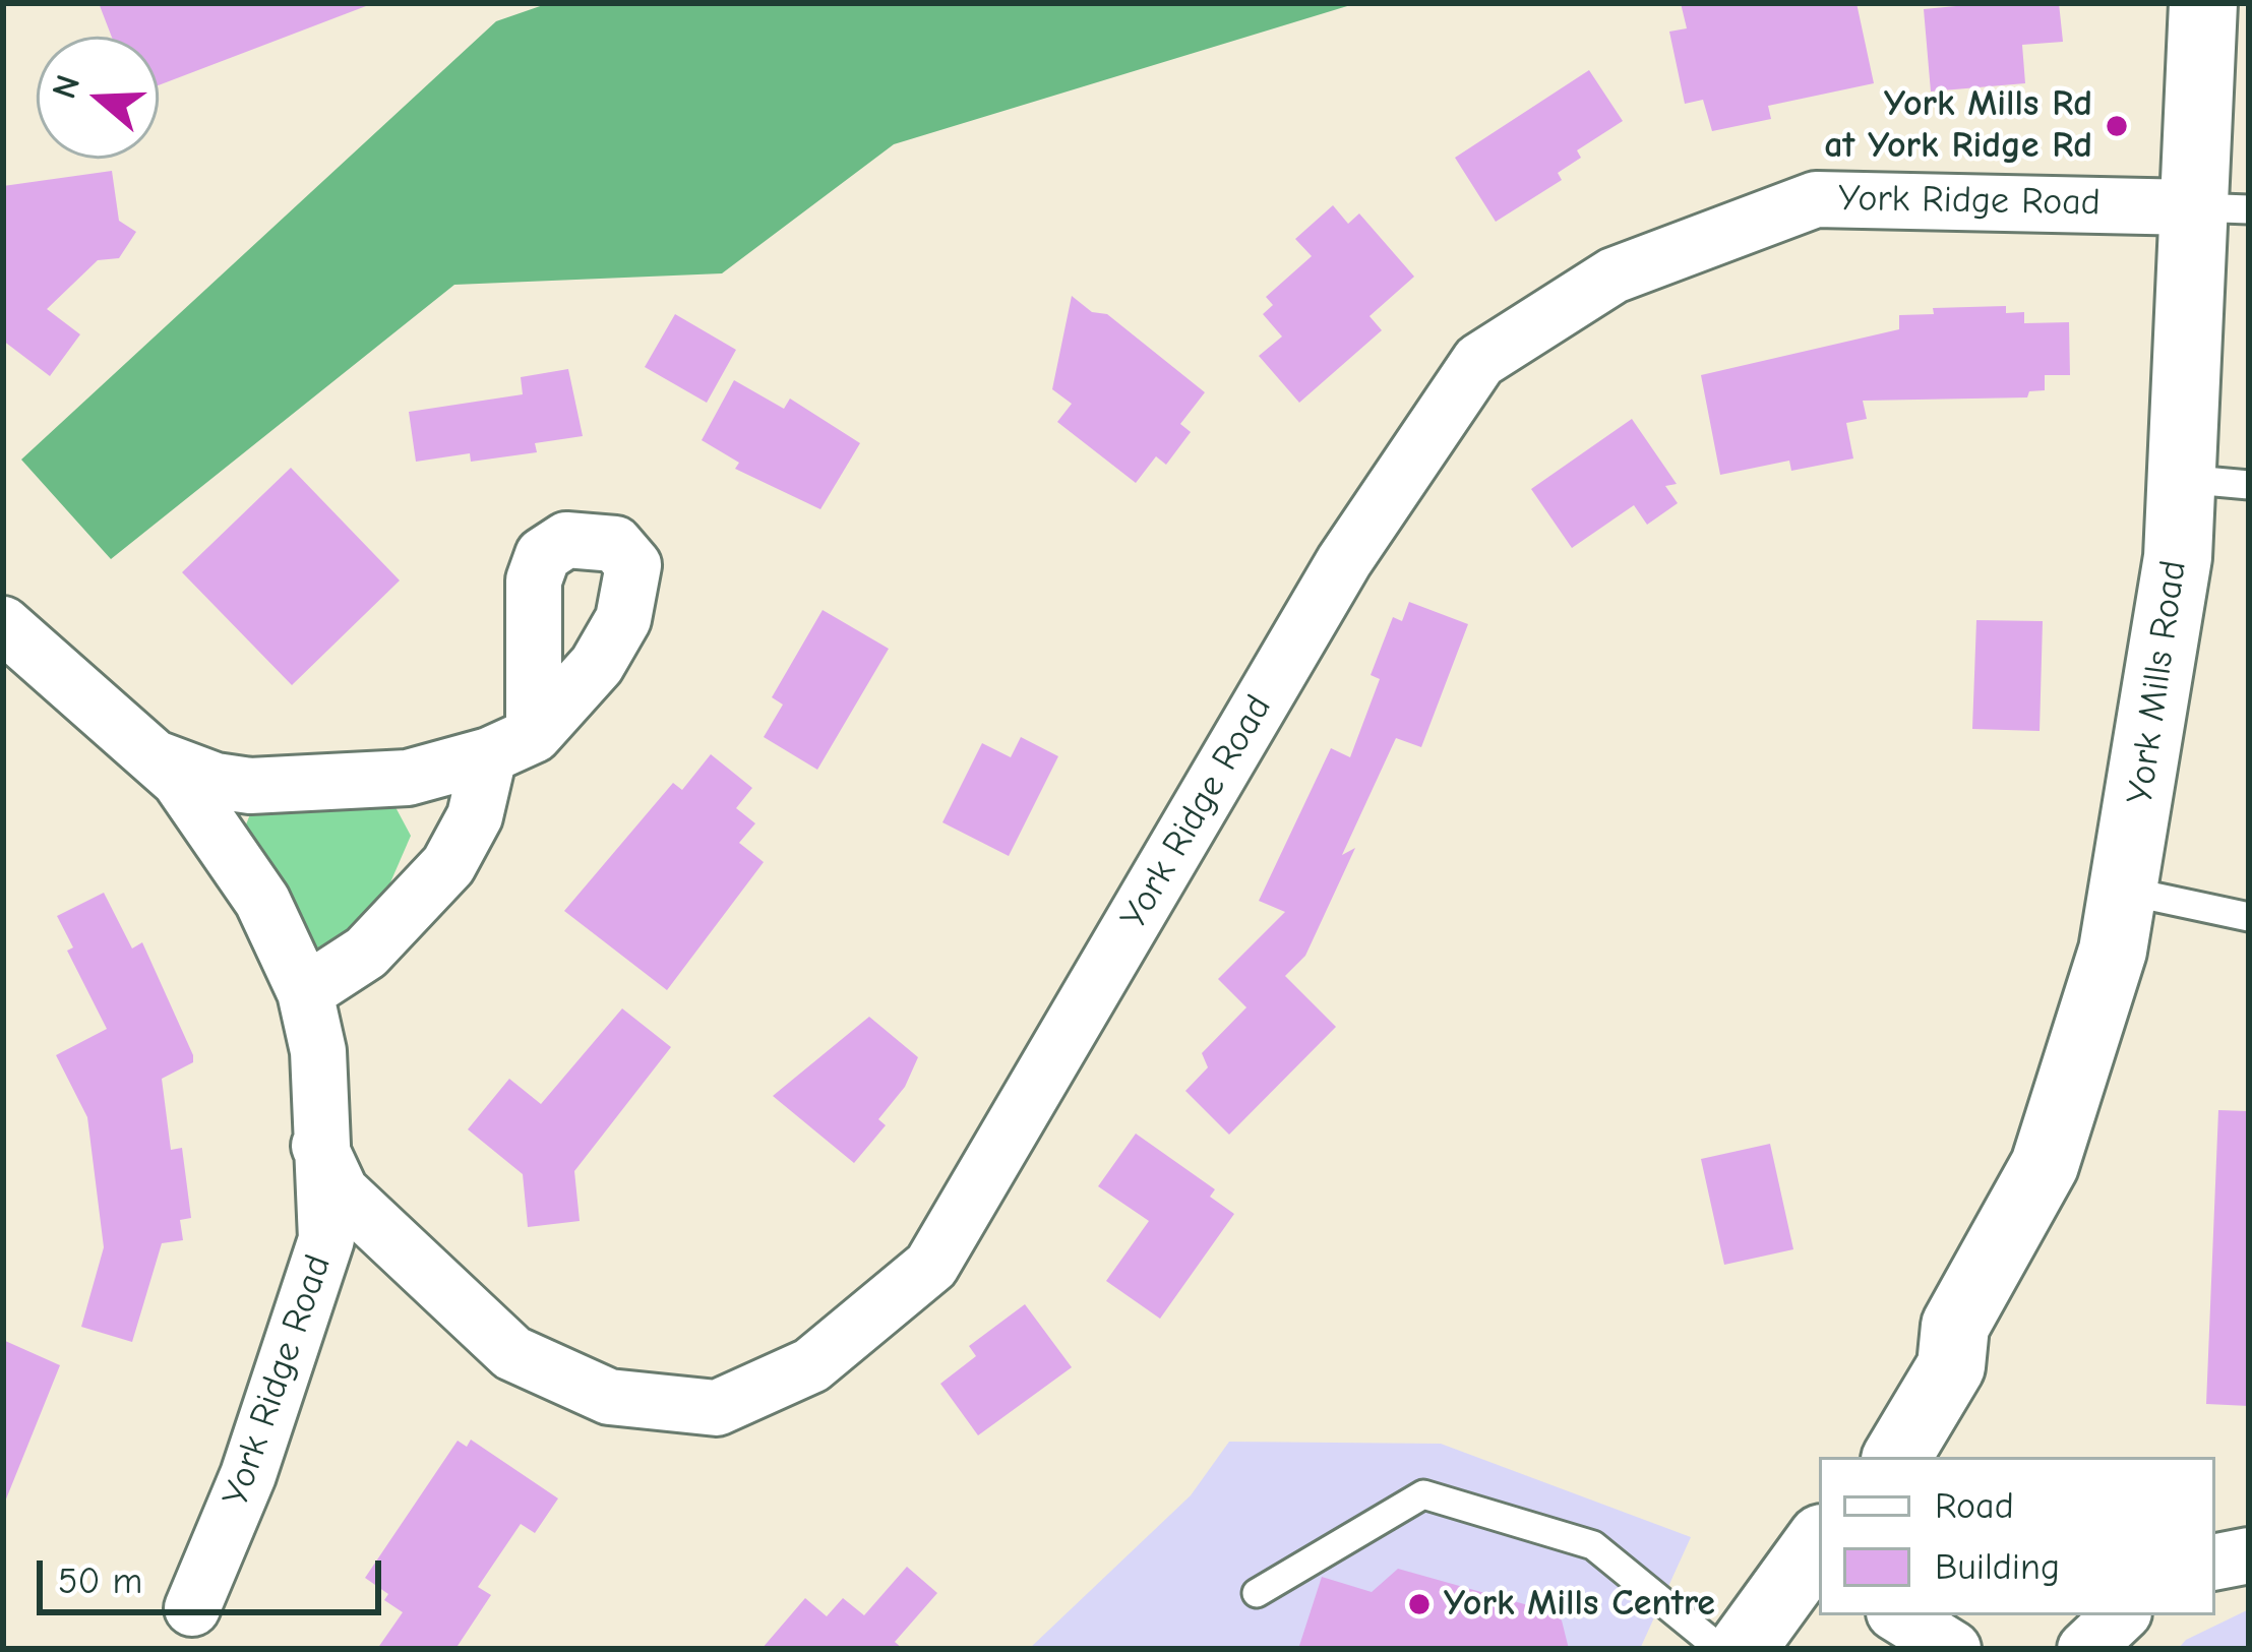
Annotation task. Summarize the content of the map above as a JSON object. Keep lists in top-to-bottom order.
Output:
{
  "streets": {
    "main road": ["York Mills Road"],
    "street": ["York Ridge Road"]
  },
  "crossings": [
    ["York Ridge Road", "York Mills Road"]
  ],
  "places": ["York Mills Rd at York Ridge Rd", "York Mills Centre"],
  "legend": ["Road", "Building"],
  "scale_bar": "50 m",
  "north": "left"
}
